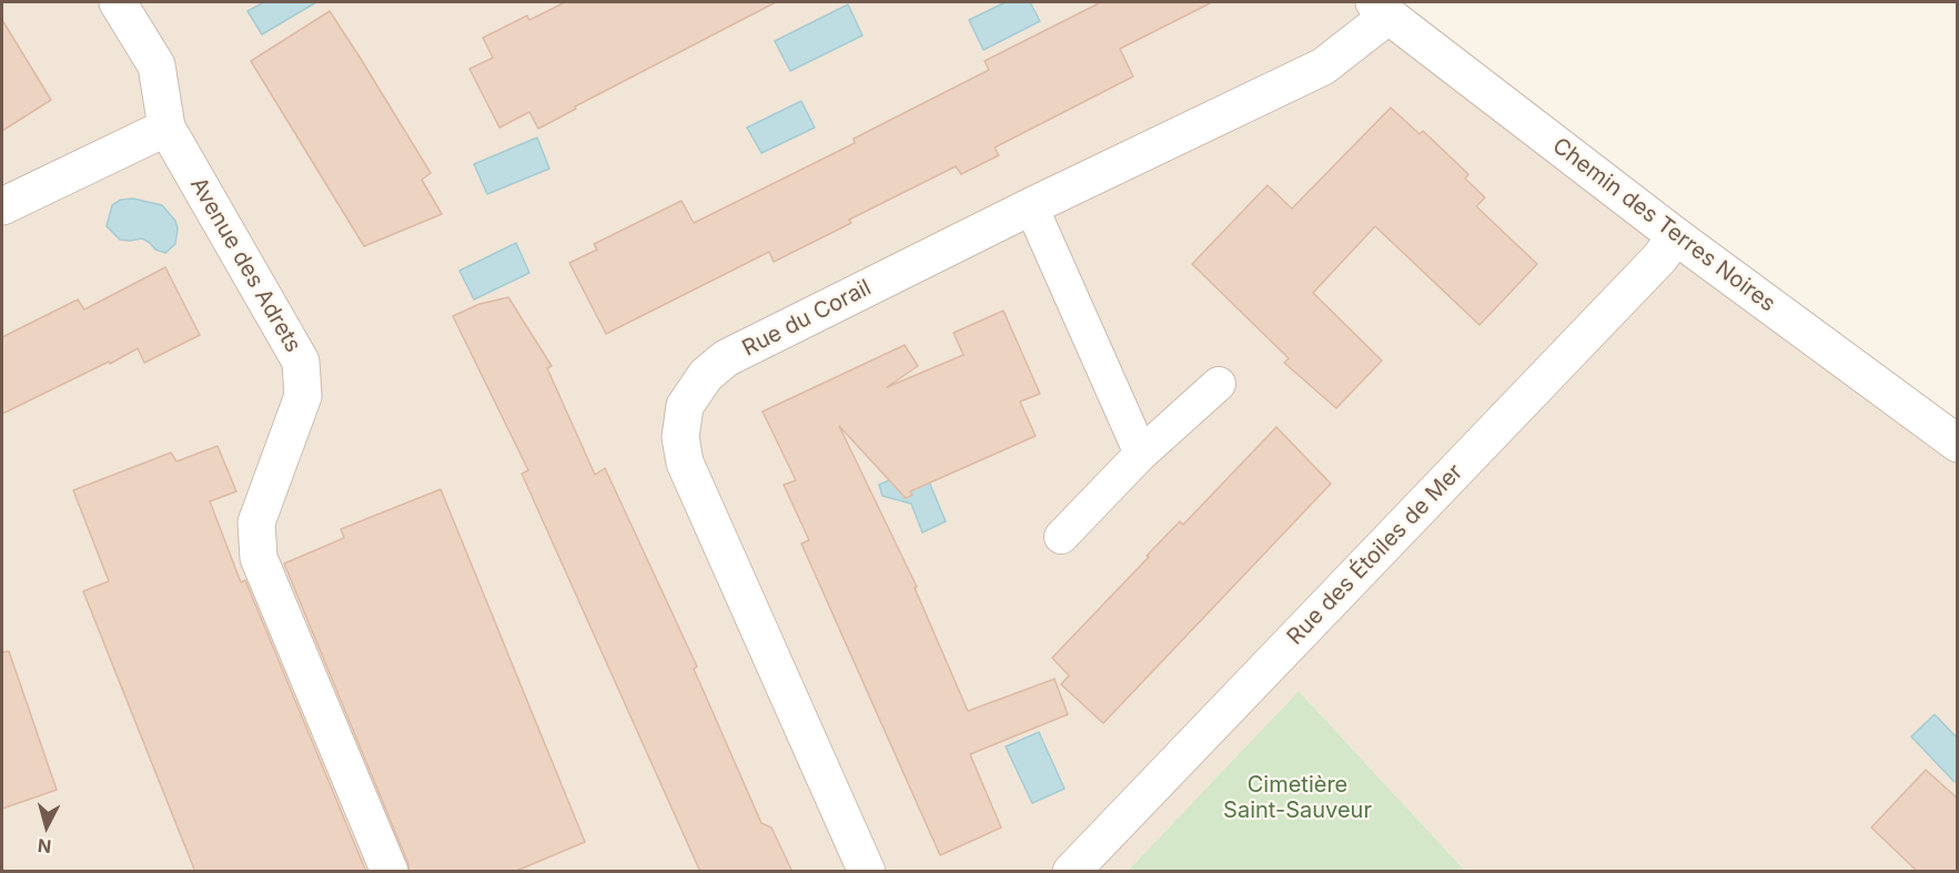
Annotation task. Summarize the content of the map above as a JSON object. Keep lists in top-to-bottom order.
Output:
{
  "streets": {
    "street": [
      "Chemin des Terres Noires",
      "Avenue des Adrets",
      "Rue du Corail",
      "Rue des Étoiles de Mer"
    ]
  },
  "crossings": [
    ["Chemin des Terres Noires", "Rue du Corail"],
    ["Chemin des Terres Noires", "Rue des Étoiles de Mer"]
  ],
  "parks": ["Cimetière Saint-Sauveur"],
  "north": "bottom"
}
